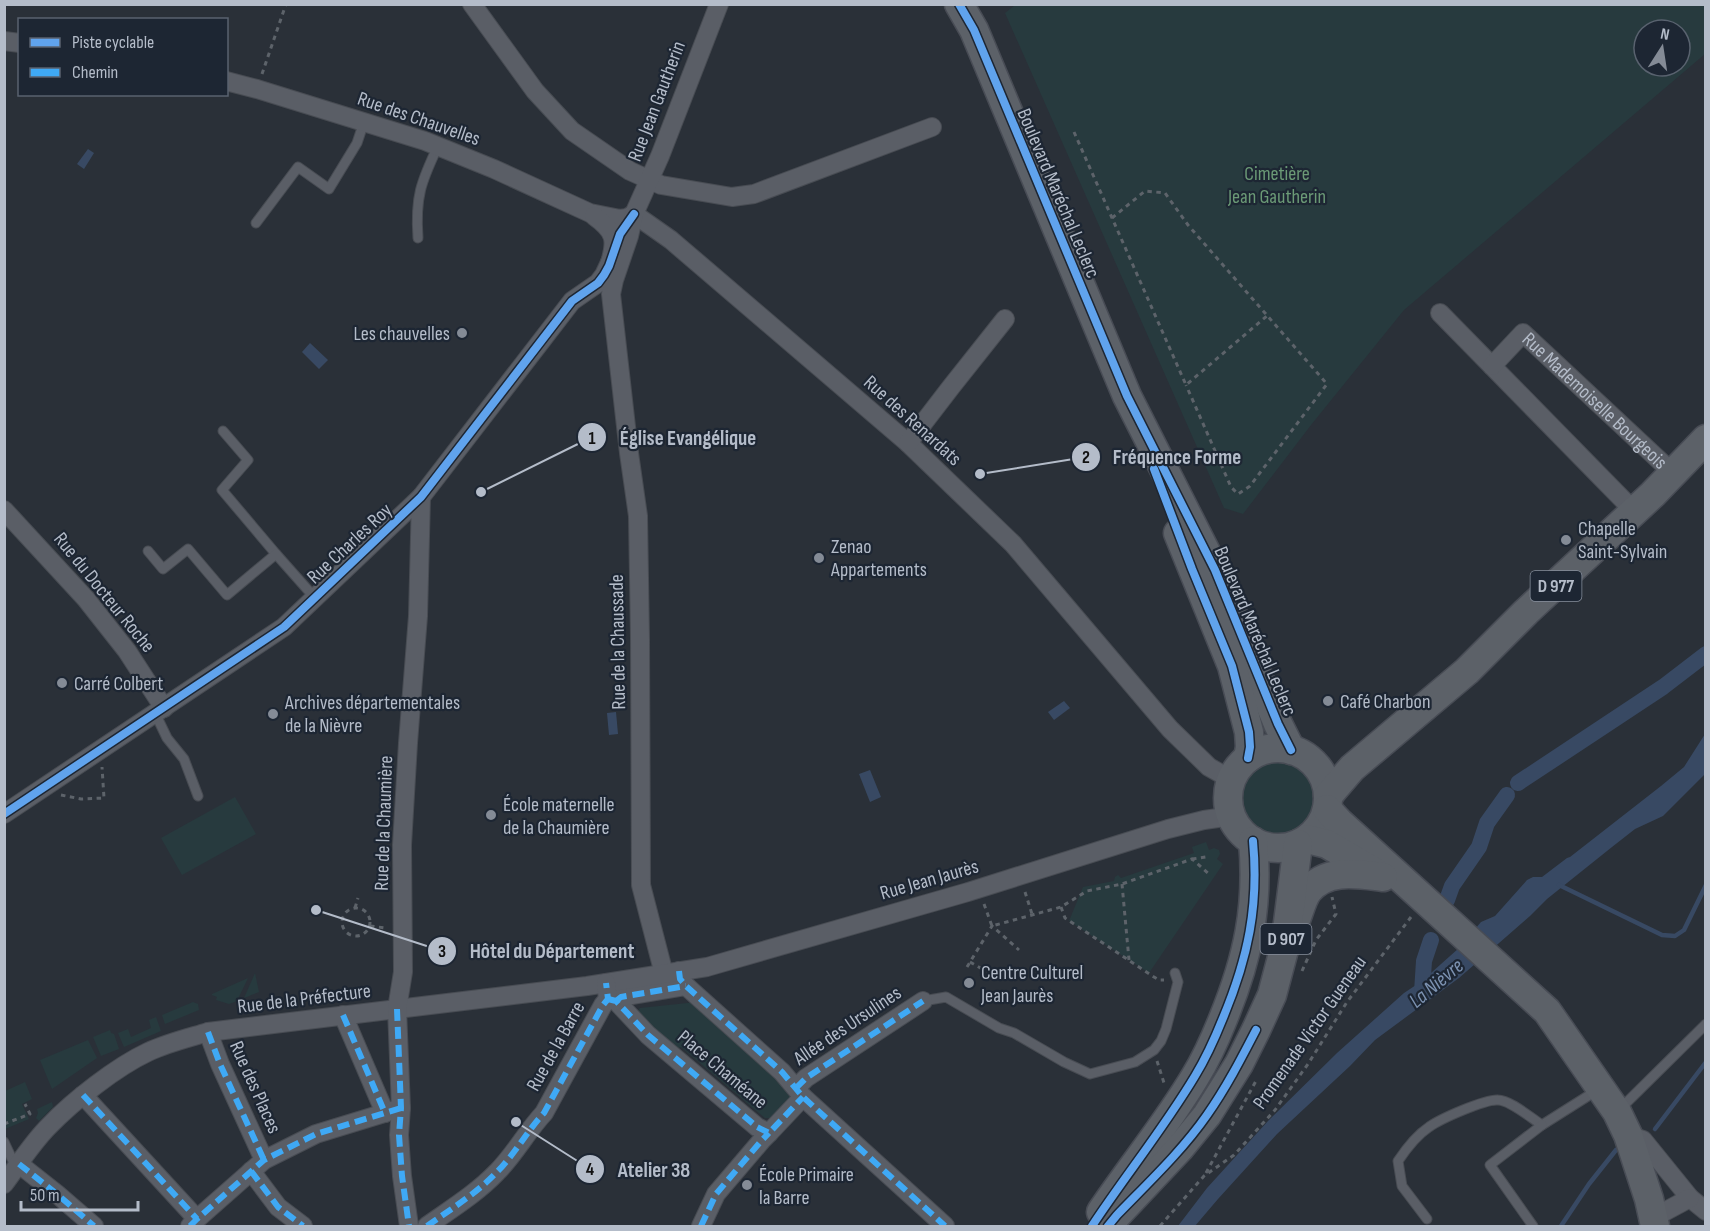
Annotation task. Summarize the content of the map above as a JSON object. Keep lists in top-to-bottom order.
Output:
{
  "streets": {
    "main road": [
      "Boulevard Maréchal Leclerc",
      "Rue Mademoiselle Bourgeois",
      "D 977",
      "D 907"
    ],
    "street": [
      "Rue Jean Gautherin",
      "Rue des Chauvelles",
      "Rue des Renardats",
      "Rue Charles Roy",
      "Rue du Docteur Roche",
      "Rue de la Chaussade",
      "Rue de la Chaumière",
      "Rue Jean Jaurès",
      "Rue de la Préfecture",
      "Allée des Ursulines",
      "Rue de la Barre",
      "Place Chaméane",
      "Rue des Places"
    ],
    "path": ["Promenade Victor Gueneau"]
  },
  "crossings": [
    ["Rue Jean Gautherin", "Rue des Chauvelles"],
    ["Rue Jean Gautherin", "Rue des Renardats"],
    ["Rue Jean Gautherin", "Rue Charles Roy"],
    ["Rue Jean Gautherin", "Rue de la Chaussade"],
    ["Rue des Chauvelles", "Rue des Renardats"],
    ["Rue des Chauvelles", "Rue Charles Roy"],
    ["Rue des Chauvelles", "Rue de la Chaussade"],
    ["Boulevard Maréchal Leclerc", "Rue Mademoiselle Bourgeois"],
    ["Boulevard Maréchal Leclerc", "Rue des Renardats"],
    ["Boulevard Maréchal Leclerc", "Rue Jean Jaurès"],
    ["Boulevard Maréchal Leclerc", "D 907"],
    ["Rue Mademoiselle Bourgeois", "Rue des Renardats"],
    ["Rue Mademoiselle Bourgeois", "Rue Jean Jaurès"],
    ["Rue Mademoiselle Bourgeois", "D 907"],
    ["Rue des Renardats", "Rue Charles Roy"],
    ["Rue des Renardats", "Rue de la Chaussade"],
    ["Rue des Renardats", "Rue Jean Jaurès"],
    ["Rue des Renardats", "D 907"],
    ["Rue Charles Roy", "Rue du Docteur Roche"],
    ["Rue Charles Roy", "Rue de la Chaussade"],
    ["Rue Charles Roy", "Rue de la Chaumière"],
    ["Rue de la Chaussade", "Rue Jean Jaurès"],
    ["Rue de la Chaussade", "Rue de la Préfecture"],
    ["Rue de la Chaussade", "Place Chaméane"],
    ["Rue de la Chaumière", "Rue de la Préfecture"],
    ["Rue Jean Jaurès", "D 907"],
    ["Rue Jean Jaurès", "Rue de la Préfecture"],
    ["Rue Jean Jaurès", "Place Chaméane"],
    ["Rue de la Préfecture", "Rue de la Barre"],
    ["Rue de la Préfecture", "Place Chaméane"],
    ["Rue de la Préfecture", "Rue des Places"],
    ["Allée des Ursulines", "Place Chaméane"],
    ["Rue de la Barre", "Place Chaméane"]
  ],
  "water": ["La Nièvre"],
  "parks": ["Cimetière Jean Gautherin"],
  "places": [
    "Les chauvelles",
    "Fréquence Forme",
    "Église Evangélique",
    "Chapelle Saint-Sylvain",
    "Zenao Appartements",
    "Carré Colbert",
    "Café Charbon",
    "Archives départementales de la Nièvre",
    "École maternelle de la Chaumière",
    "Hôtel du Département",
    "Centre Culturel Jean Jaurès",
    "Atelier 38",
    "École Primaire la Barre"
  ],
  "legend": ["Piste cyclable", "Chemin"],
  "scale_bar": "50 m",
  "north": "top"
}
